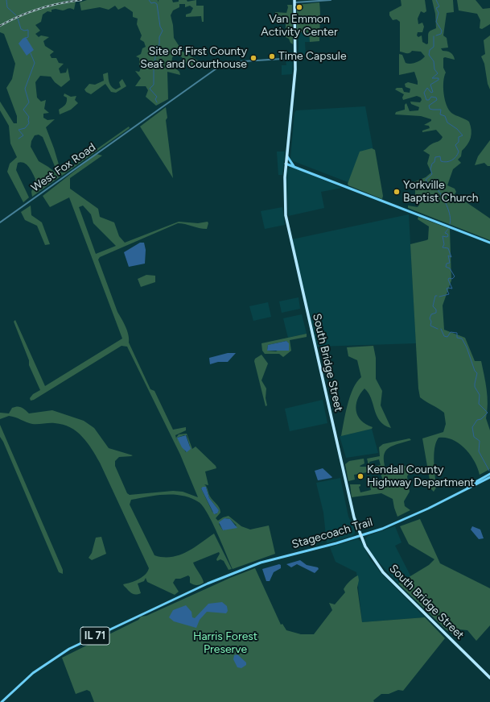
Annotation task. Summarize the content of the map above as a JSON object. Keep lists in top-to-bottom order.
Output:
{
  "streets": {
    "highway": ["South Bridge Street"],
    "main road": ["Stagecoach Trail", "IL 71"],
    "street": ["West Fox Road"]
  },
  "crossings": [
    ["West Fox Road", "South Bridge Street"],
    ["South Bridge Street", "Stagecoach Trail"]
  ],
  "parks": ["Harris Forest Preserve"],
  "places": [
    "Van Emmon Activity Center",
    "Time Capsule",
    "Site of First County Seat and Courthouse",
    "Yorkville Baptist Church",
    "Kendall County Highway Department"
  ]
}
